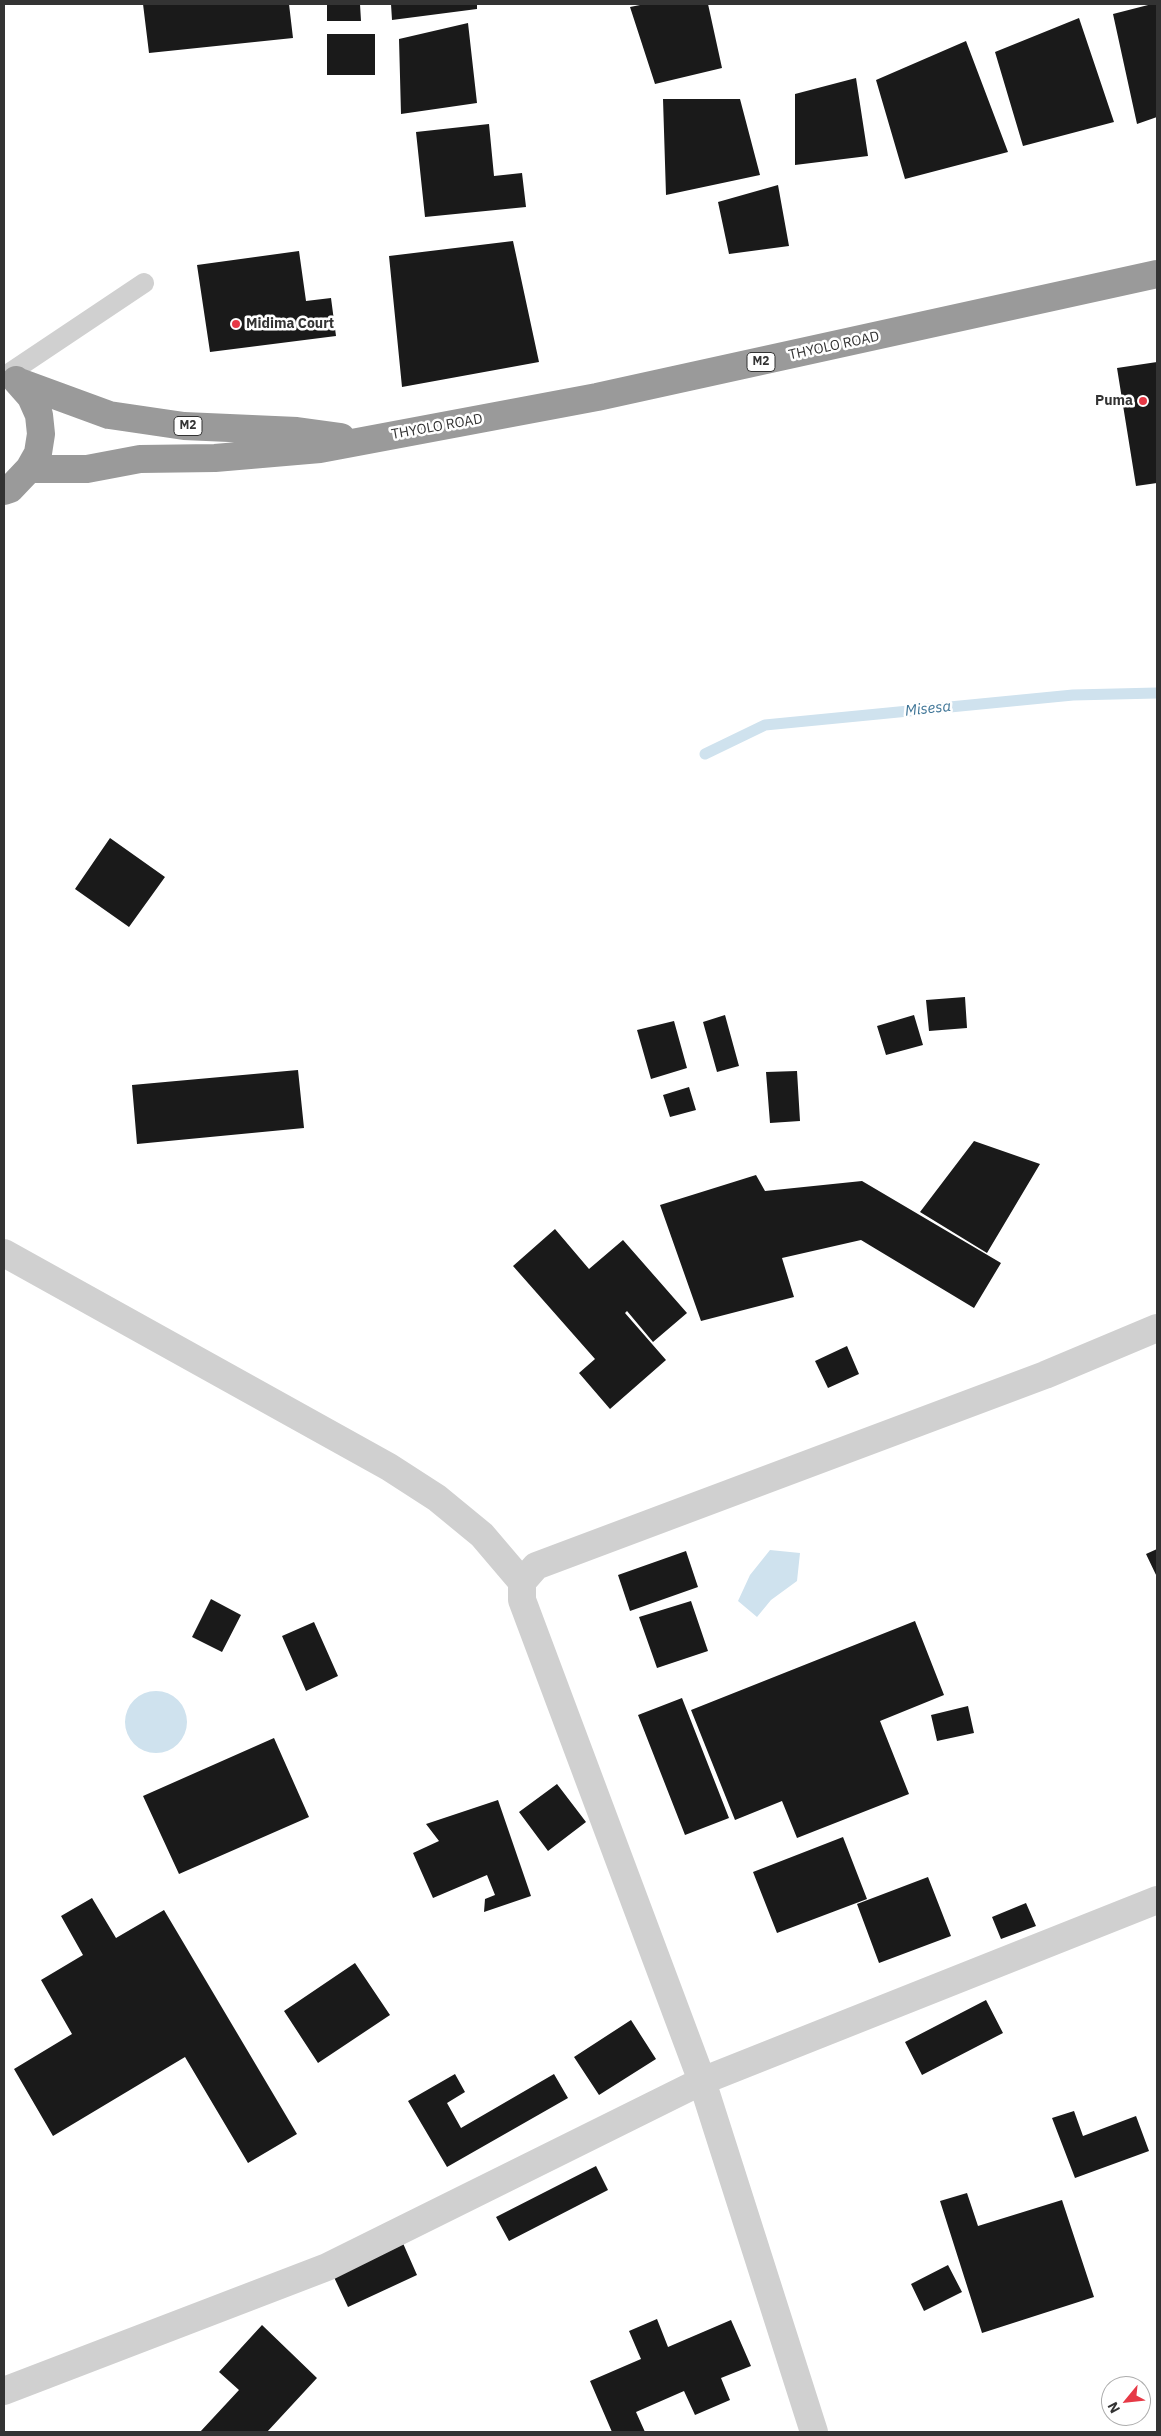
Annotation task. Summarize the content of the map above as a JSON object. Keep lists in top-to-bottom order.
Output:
{
  "streets": {
    "highway": ["THYOLO ROAD", "M2"]
  },
  "water": ["Misesa"],
  "places": ["Midima Court", "Puma"],
  "north": "bottom left"
}
